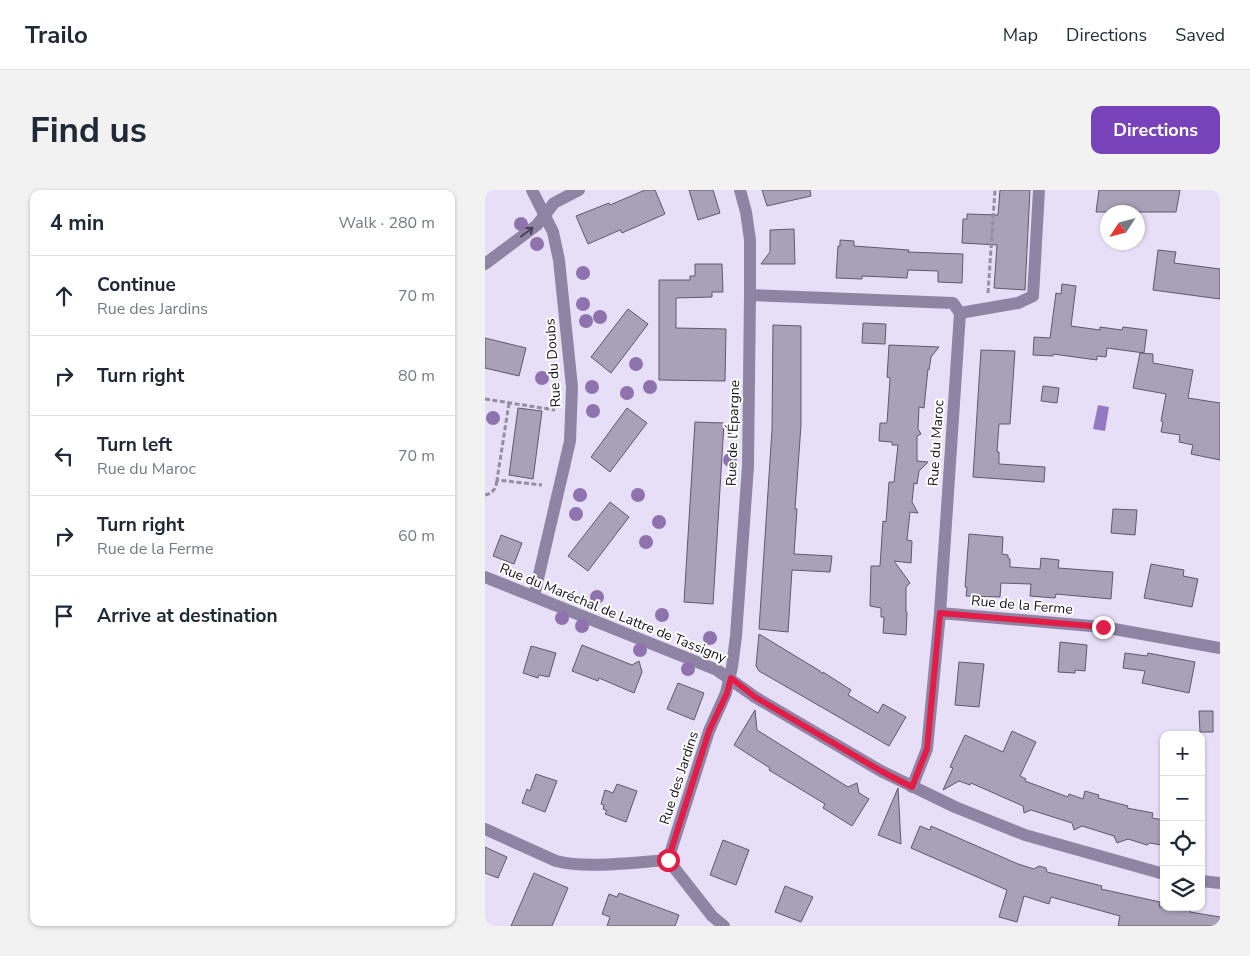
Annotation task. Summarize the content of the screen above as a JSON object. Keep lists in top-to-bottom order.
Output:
{
  "streets": {
    "street": [
      "Rue du Doubs",
      "Rue de l'Épargne",
      "Rue du Maroc",
      "Rue de la Ferme",
      "Rue du Maréchal de Lattre de Tassigny",
      "Rue des Jardins"
    ]
  },
  "crossings": [
    ["Rue du Doubs", "Rue du Maréchal de Lattre de Tassigny"],
    ["Rue de l'Épargne", "Rue du Maréchal de Lattre de Tassigny"],
    ["Rue de l'Épargne", "Rue des Jardins"],
    ["Rue du Maroc", "Rue de la Ferme"],
    ["Rue du Maroc", "Rue du Maréchal de Lattre de Tassigny"],
    ["Rue du Maréchal de Lattre de Tassigny", "Rue des Jardins"]
  ],
  "north": "bottom left",
  "page": {
    "header": "Trailo",
    "nav": ["Map", "Directions", "Saved"],
    "buttons": "Directions",
    "title": "Find us",
    "heading": ["4 min", "Walk · 280 m"],
    "list": [
      ["Continue", "Rue des Jardins", "70 m"],
      ["Turn right", "80 m"],
      ["Turn left", "Rue du Maroc", "70 m"],
      ["Turn right", "Rue de la Ferme", "60 m"],
      "Arrive at destination"
    ],
    "map_buttons": ["+", "−"]
  }
}
